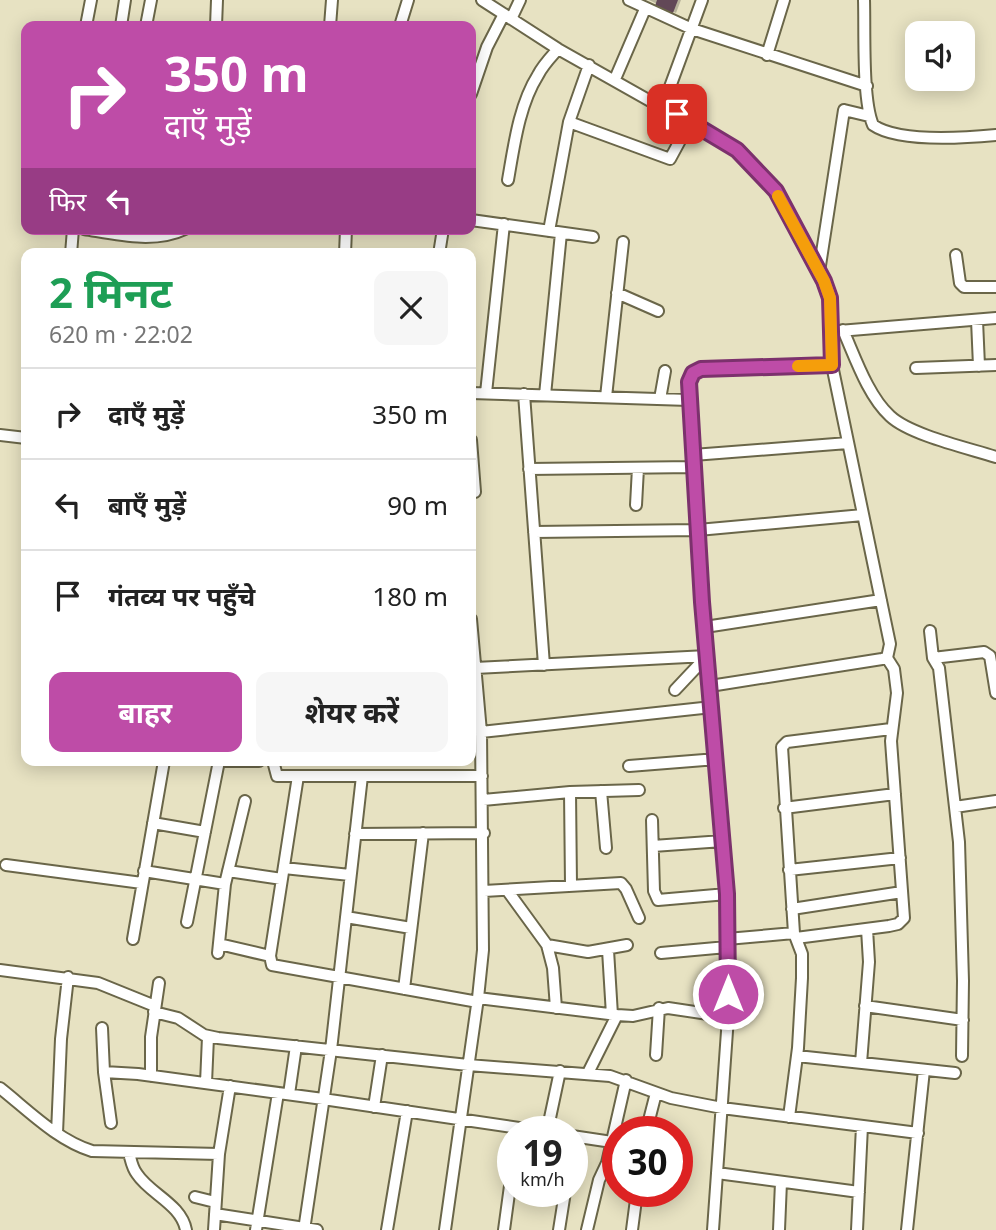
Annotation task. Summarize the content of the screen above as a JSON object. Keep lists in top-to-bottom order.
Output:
{
  "page": {
    "turn": ["350 m", "दाएँ मुड़ें"],
    "then": "फिर",
    "heading": ["2 मिनट", "620 m · 22:02"],
    "list": [
      {
        "name": "दाएँ मुड़ें",
        "value": "350 m"
      },
      {
        "name": "बाएँ मुड़ें",
        "value": "90 m"
      },
      {
        "name": "गंतव्य पर पहुँचे",
        "value": "180 m"
      }
    ],
    "buttons": ["बाहर", "शेयर करें"],
    "speed": "19 km/h",
    "limit": "30"
  }
}
